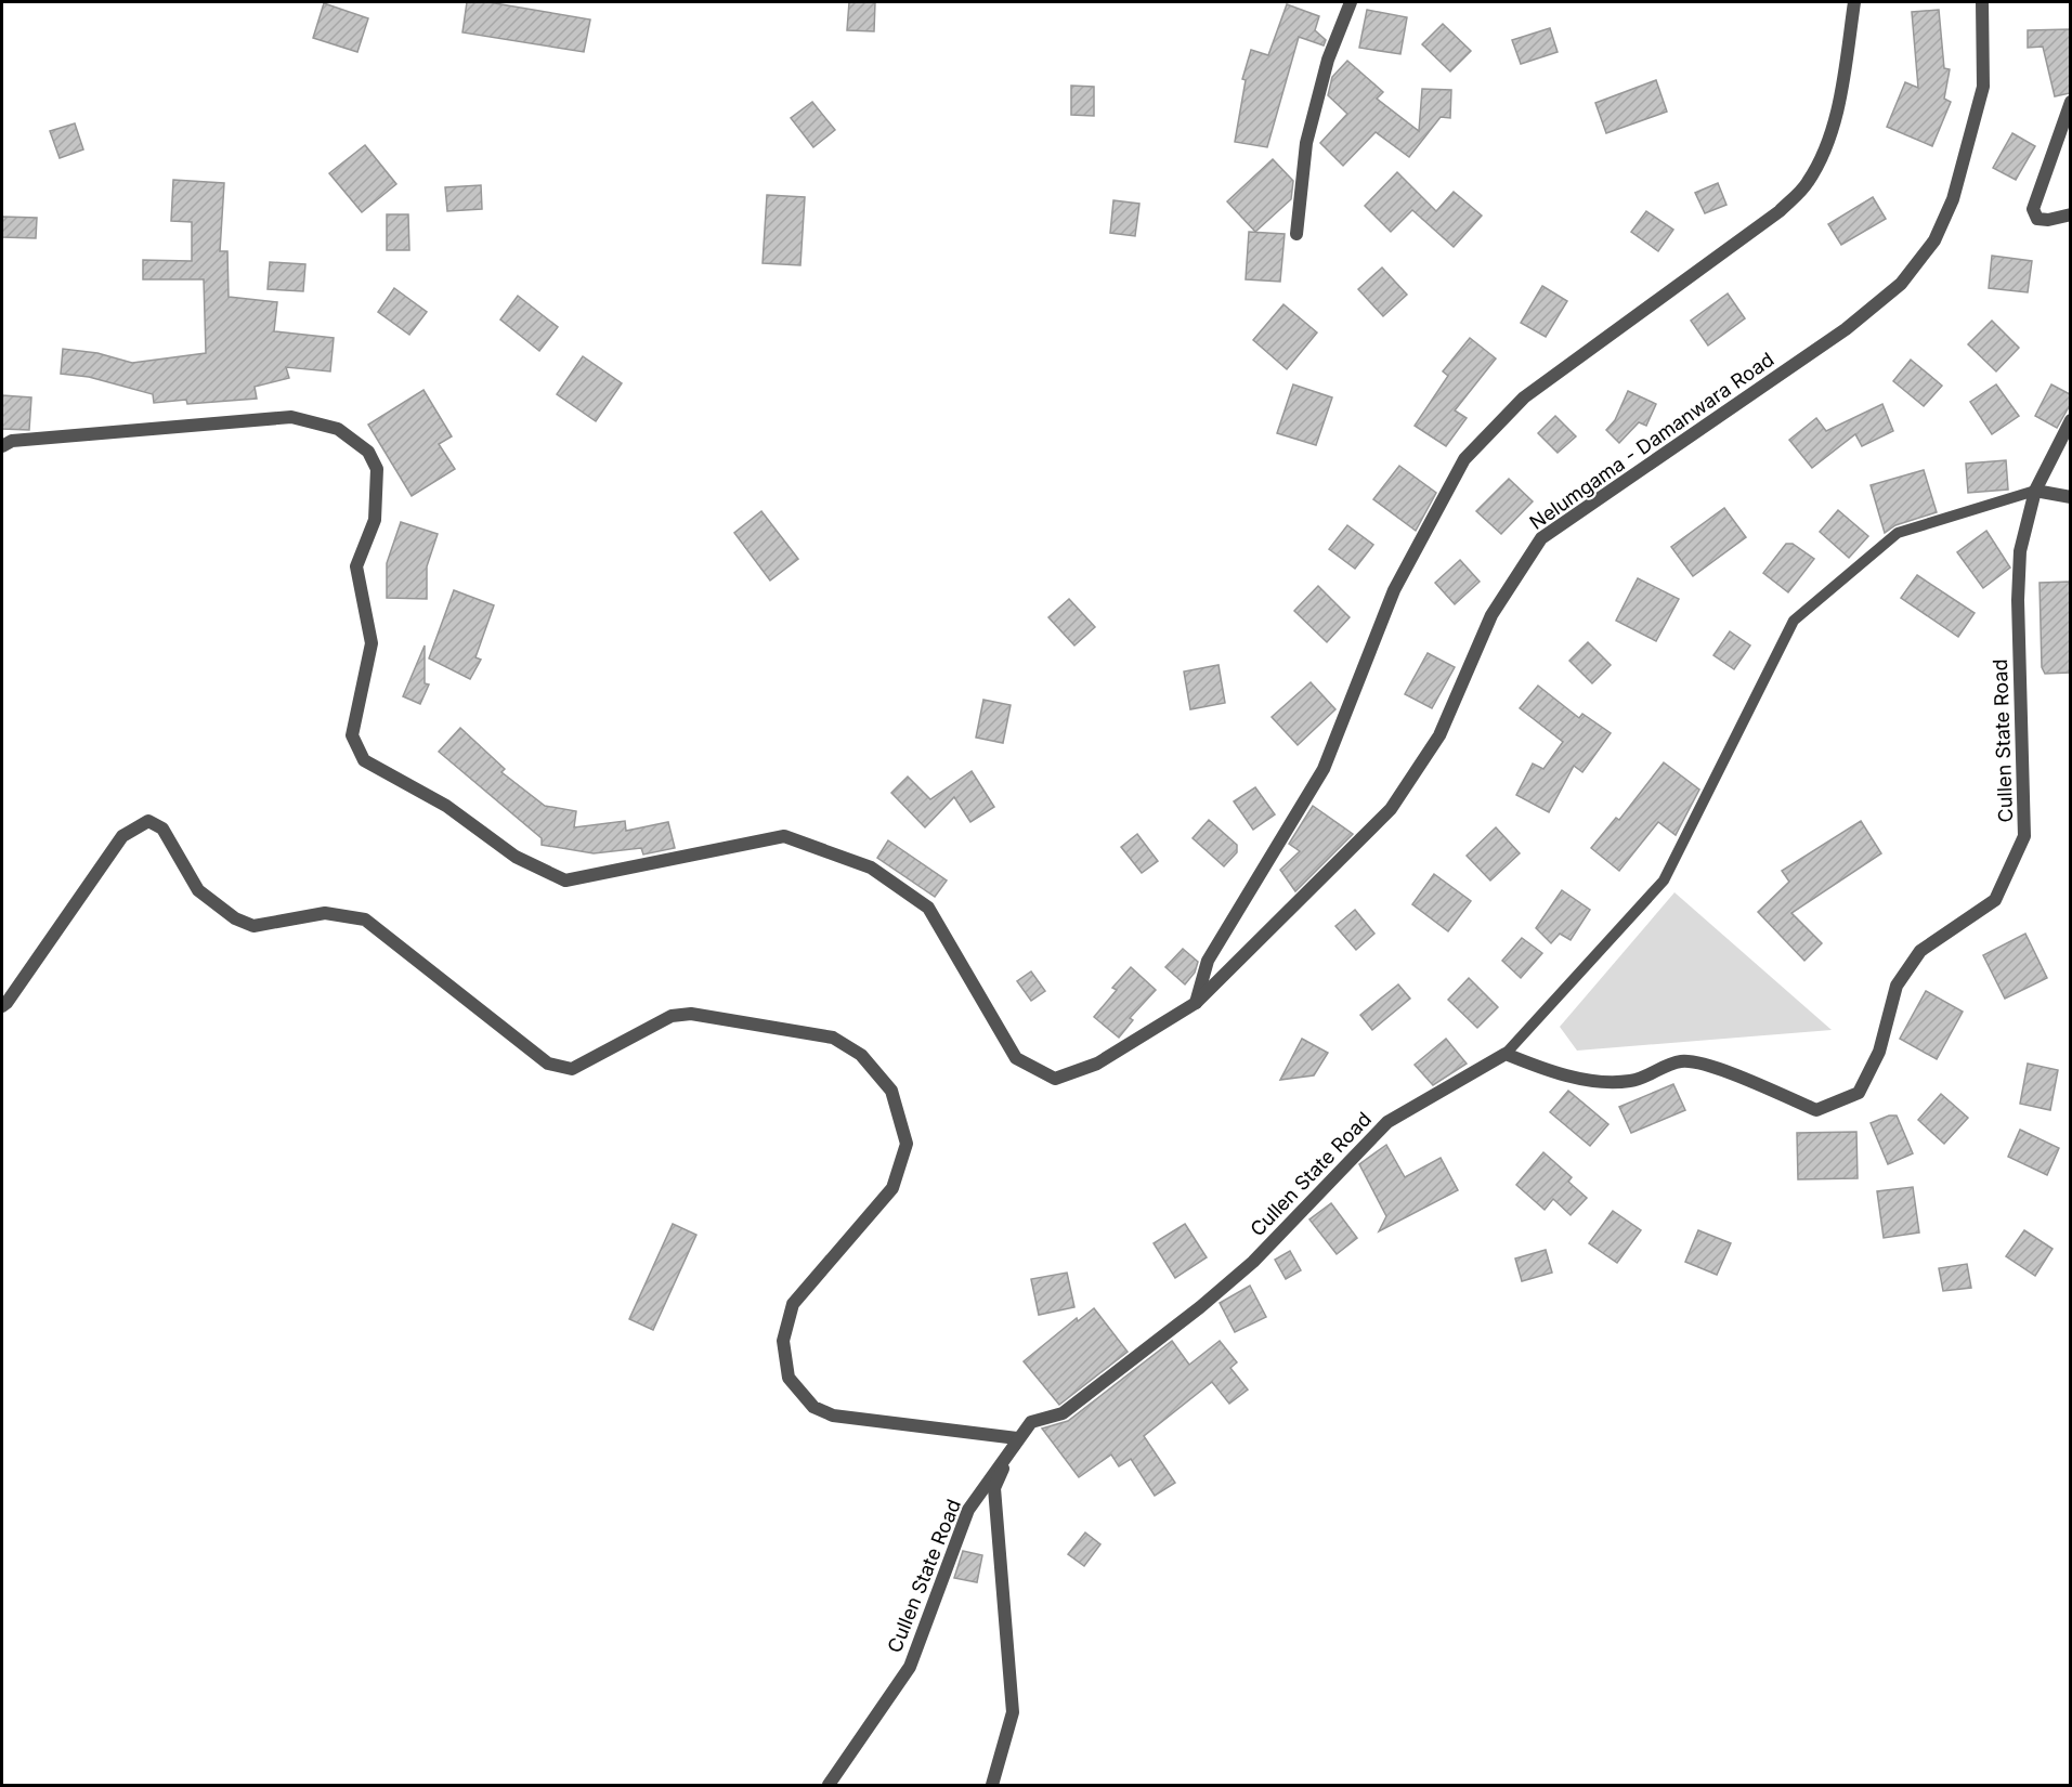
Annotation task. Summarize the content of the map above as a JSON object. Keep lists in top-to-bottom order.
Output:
{
  "streets": {
    "street": ["Nelumgama - Damanwara Road", "Cullen State Road"]
  }
}
